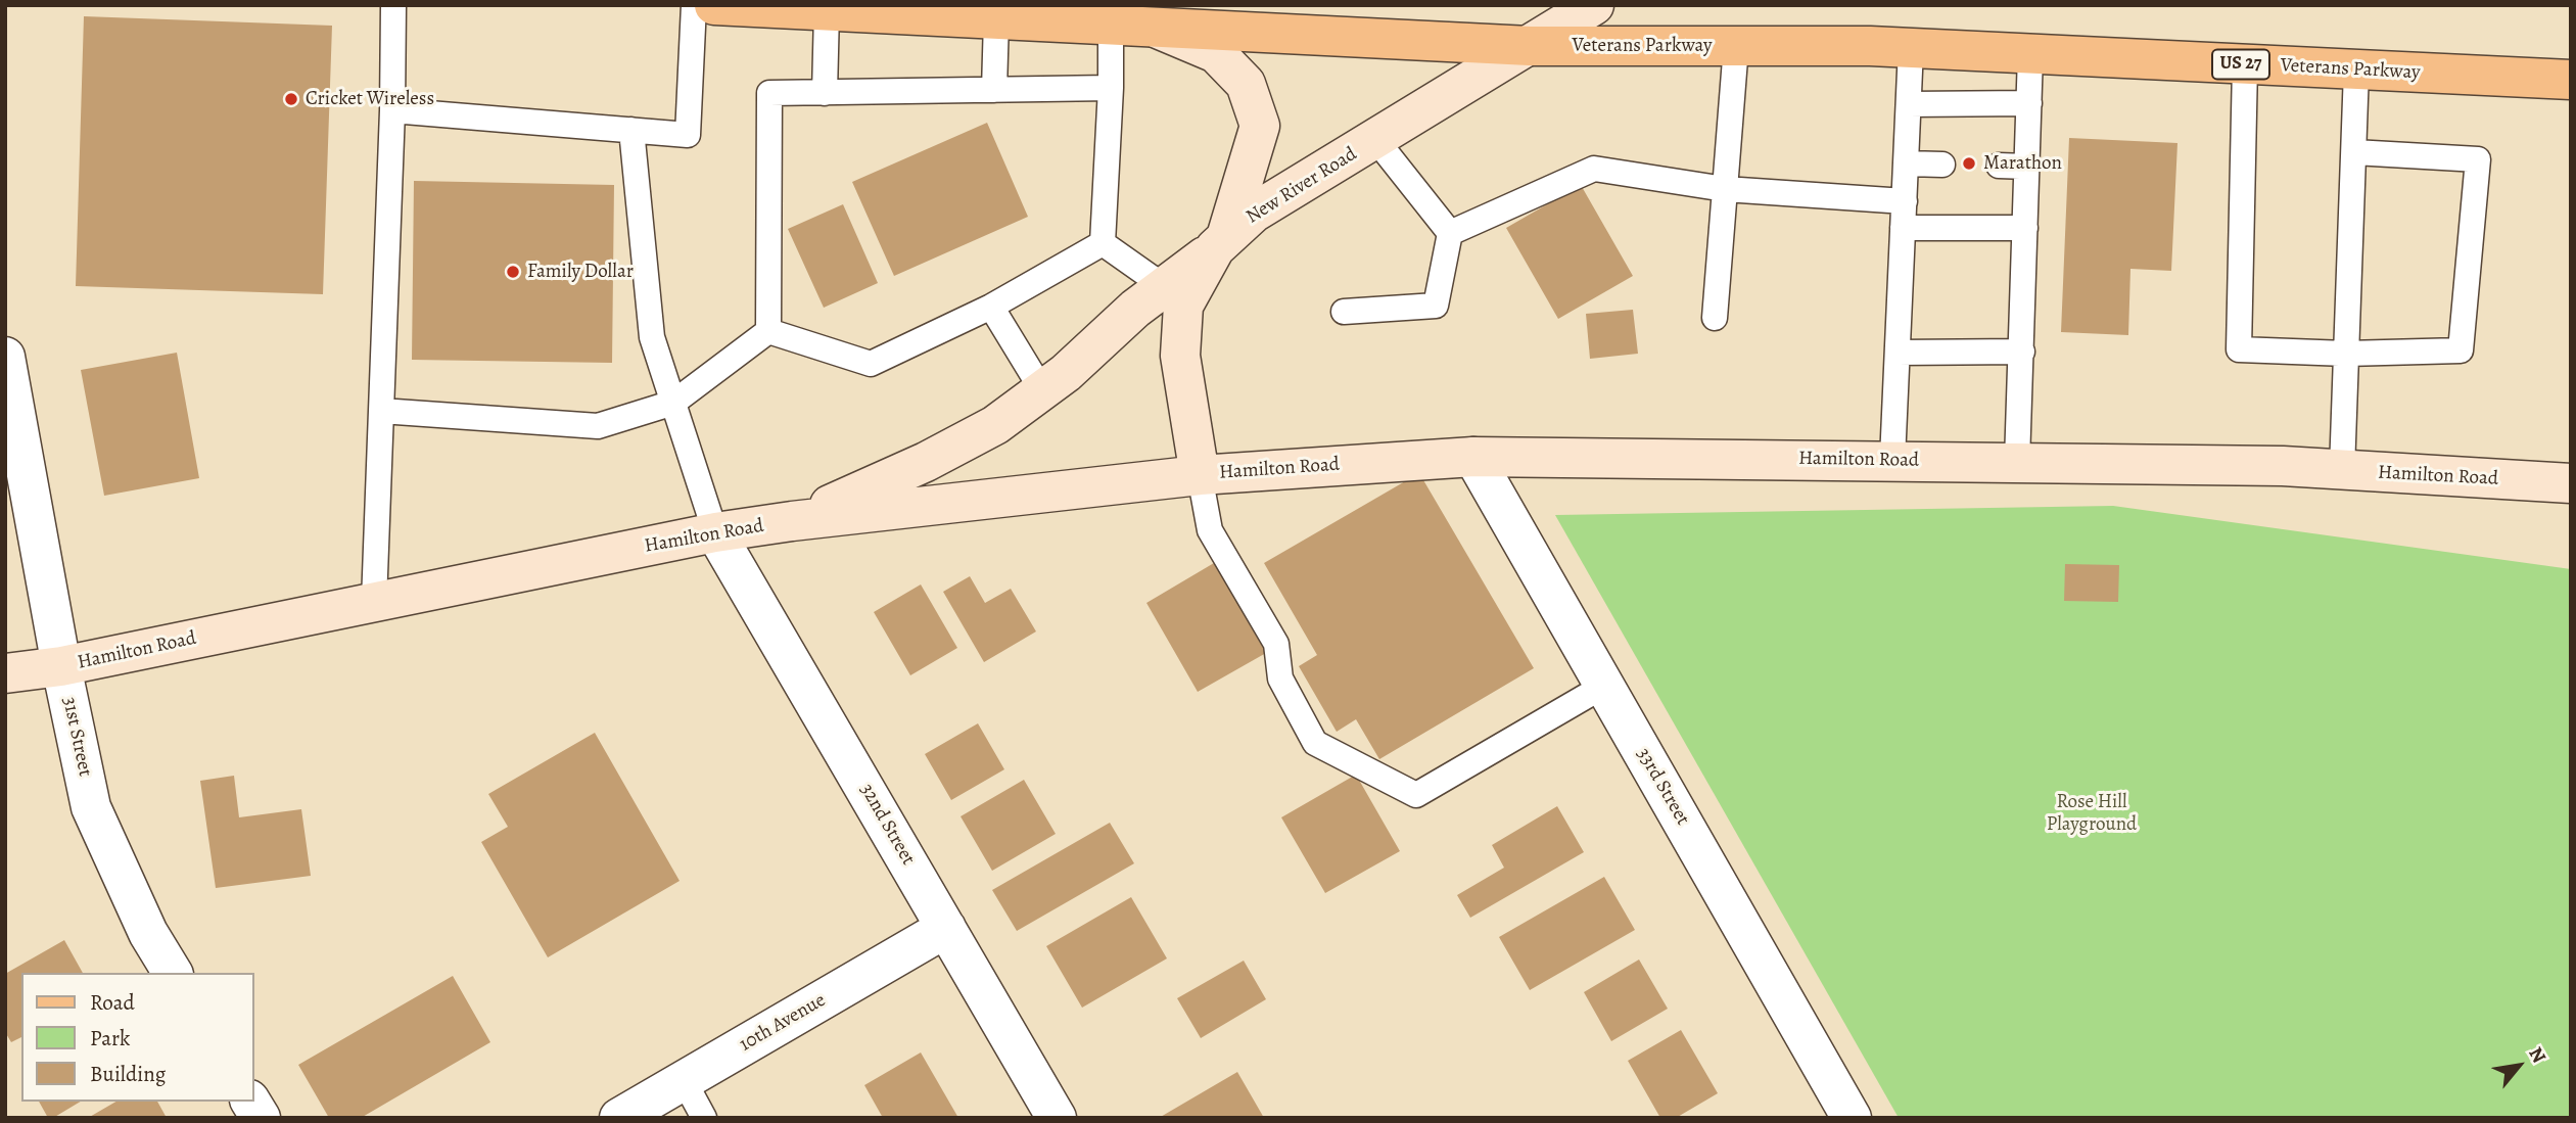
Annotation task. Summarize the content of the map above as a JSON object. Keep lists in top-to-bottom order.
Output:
{
  "streets": {
    "main road": ["Veterans Parkway", "US 27"],
    "street": [
      "New River Road",
      "Hamilton Road",
      "31st Street",
      "33rd Street",
      "32nd Street",
      "10th Avenue"
    ]
  },
  "crossings": [
    ["Veterans Parkway", "New River Road"],
    ["New River Road", "Hamilton Road"],
    ["Hamilton Road", "31st Street"],
    ["Hamilton Road", "33rd Street"],
    ["Hamilton Road", "32nd Street"],
    ["32nd Street", "10th Avenue"]
  ],
  "parks": ["Rose Hill Playground"],
  "places": ["Cricket Wireless", "Marathon", "Family Dollar"],
  "legend": ["Road", "Park", "Building"],
  "north": "top right"
}
